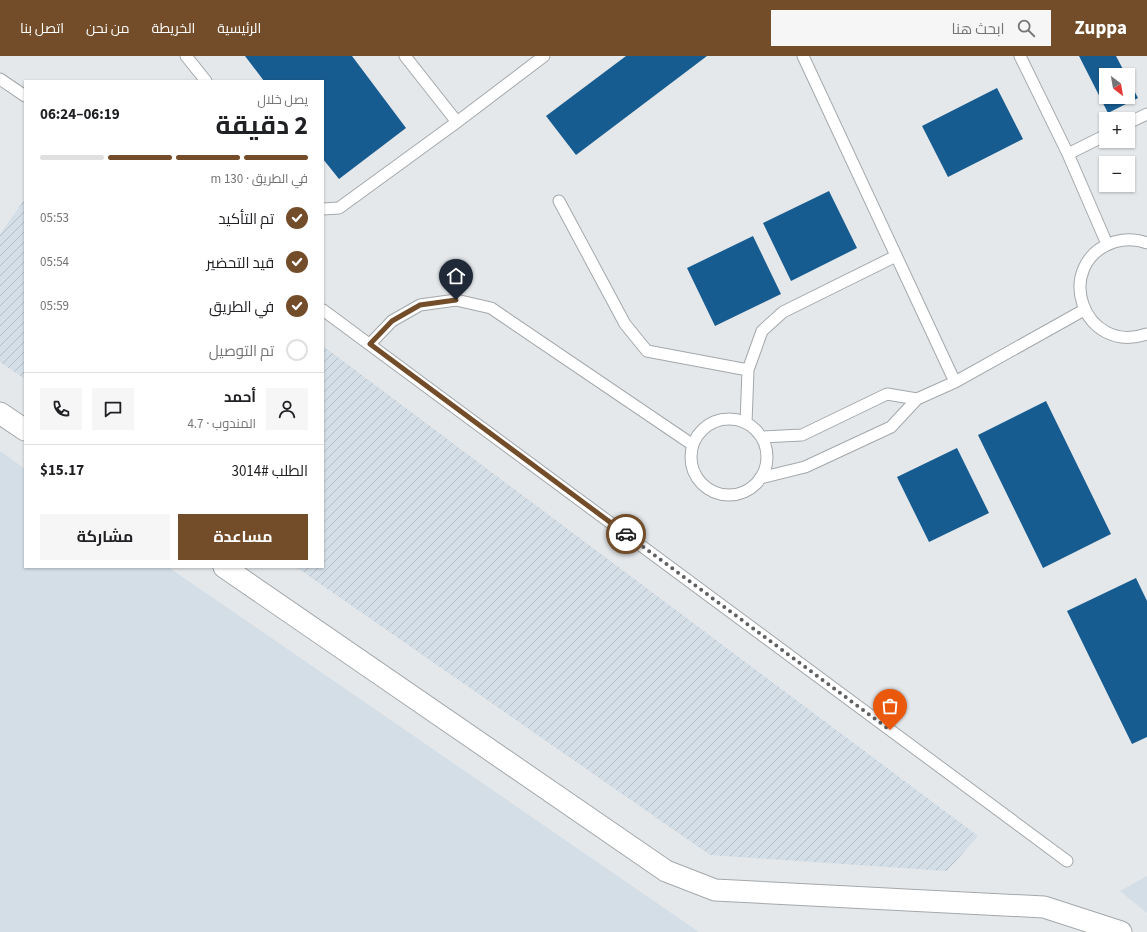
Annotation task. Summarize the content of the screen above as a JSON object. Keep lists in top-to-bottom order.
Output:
{
  "north": "bottom right",
  "page": {
    "header": "Zuppa",
    "search": "ابحث هنا",
    "nav": [
      "الرئيسية",
      "الخريطة",
      "من نحن",
      "اتصل بنا"
    ],
    "map_buttons": ["+", "−"],
    "heading": ["2 دقيقة", "يصل خلال", "06:19–06:24"],
    "panel": [
      "أحمد",
      "المندوب · 4.7",
      "الطلب #3014",
      "$15.17"
    ],
    "bar": "في الطريق · 130 m",
    "list": [
      ["تم التأكيد", "05:53"],
      ["قيد التحضير", "05:54"],
      ["في الطريق", "05:59"],
      "تم التوصيل"
    ],
    "buttons": ["مساعدة", "مشاركة"]
  }
}
